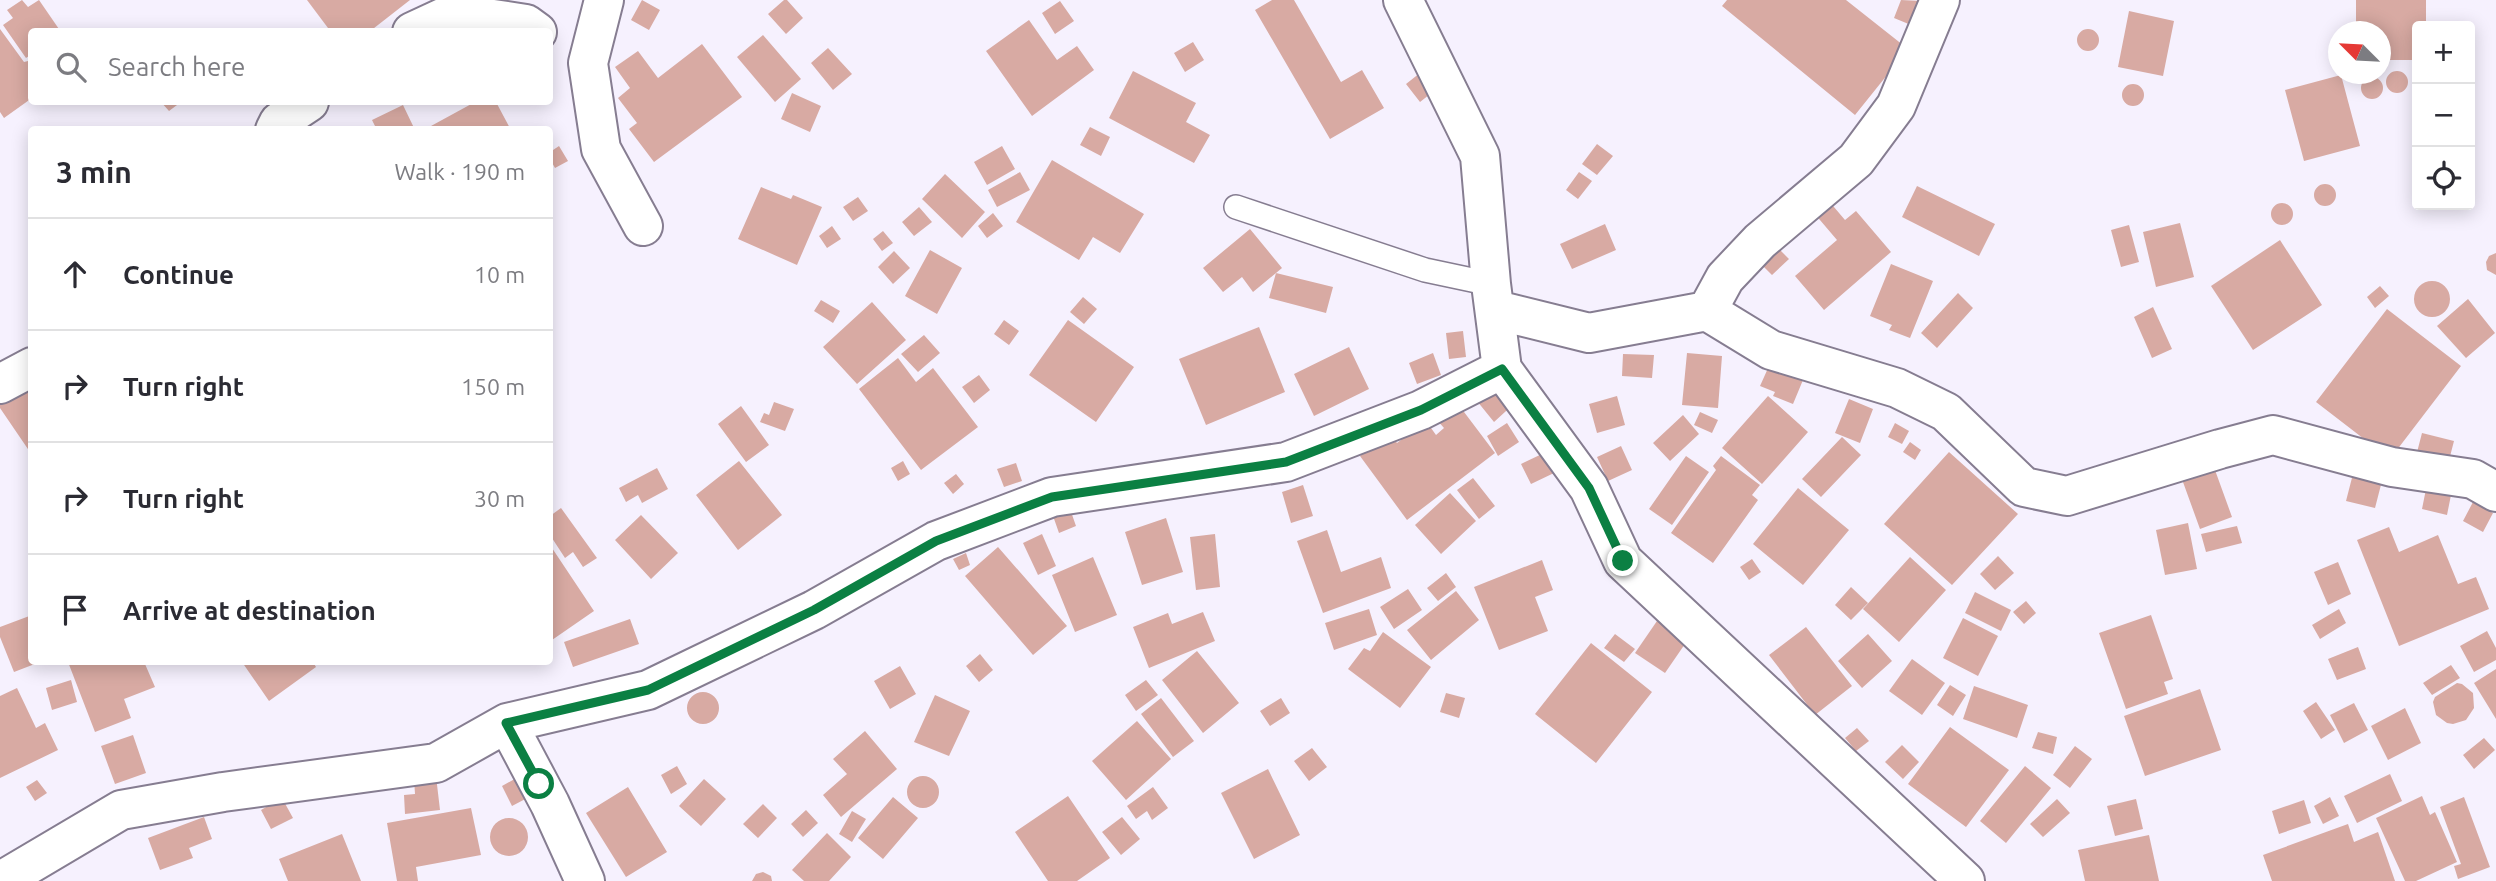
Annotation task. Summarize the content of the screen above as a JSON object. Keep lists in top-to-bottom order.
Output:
{
  "north": "top left",
  "page": {
    "map_buttons": ["+", "−"],
    "search": "Search here",
    "heading": ["3 min", "Walk · 190 m"],
    "list": [
      ["Continue", "10 m"],
      ["Turn right", "150 m"],
      ["Turn right", "30 m"],
      "Arrive at destination"
    ]
  }
}
